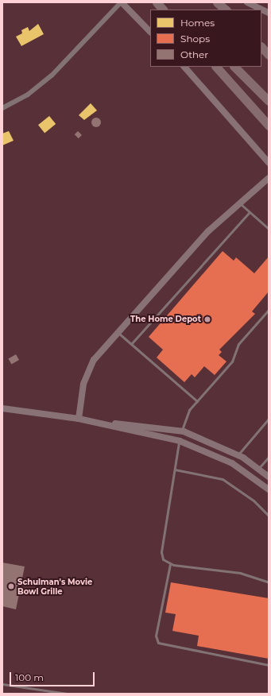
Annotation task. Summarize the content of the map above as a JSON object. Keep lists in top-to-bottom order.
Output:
{
  "places": ["The Home Depot", "Schulman's Movie Bowl Grille"],
  "legend": ["Homes", "Shops", "Other"],
  "scale_bar": "100 m"
}
